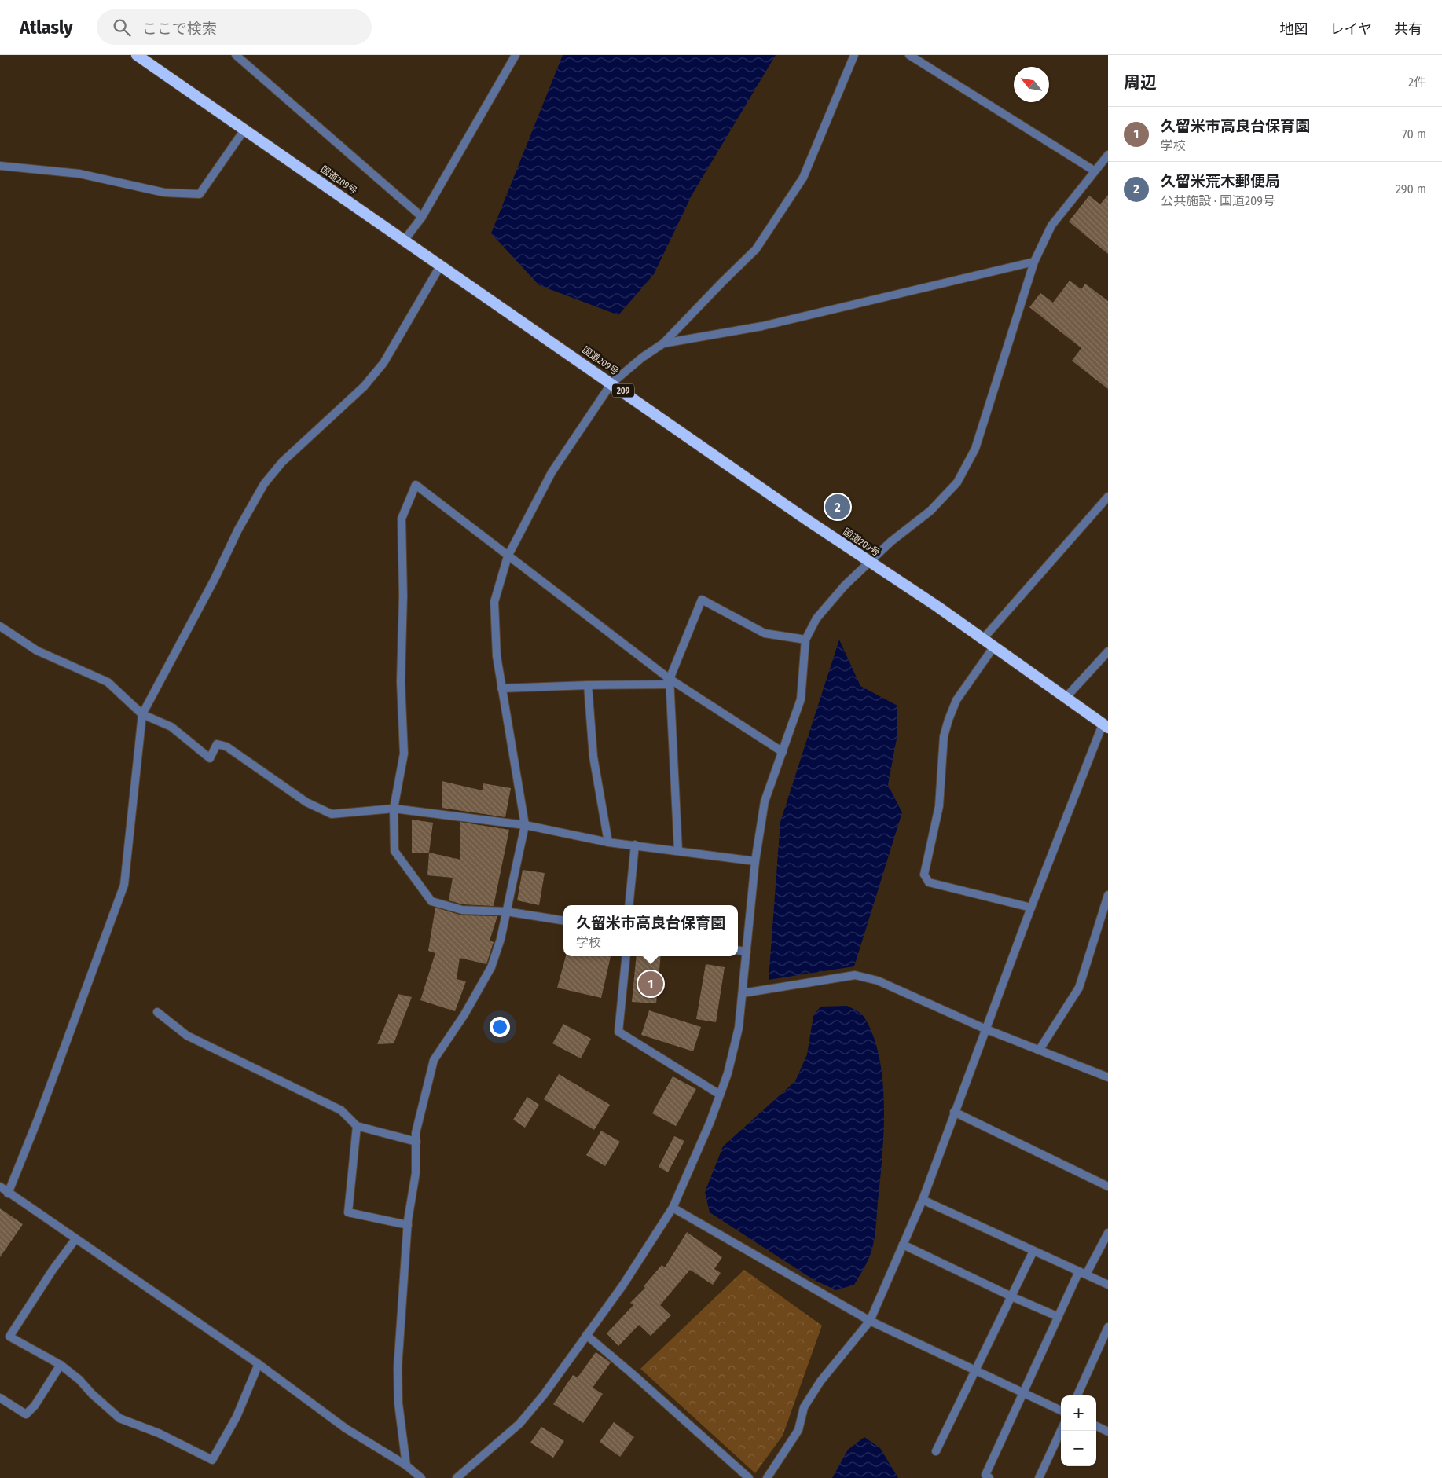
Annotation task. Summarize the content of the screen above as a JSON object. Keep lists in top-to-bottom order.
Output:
{
  "streets": {
    "highway": ["国道209号", "209"]
  },
  "north": "top left",
  "page": {
    "header": "Atlasly",
    "search": "ここで検索",
    "nav": ["地図", "レイヤ", "共有"],
    "heading": ["周辺", "2件"],
    "list": [
      {
        "mark": "1",
        "name": "久留米市高良台保育園",
        "note": "学校",
        "value": "70 m"
      },
      {
        "mark": "2",
        "name": "久留米荒木郵便局",
        "note": "公共施設 · 国道209号",
        "value": "290 m"
      }
    ],
    "pins": ["2", "1"],
    "popup": ["久留米市高良台保育園", "学校"],
    "map_buttons": ["+", "−"]
  }
}
